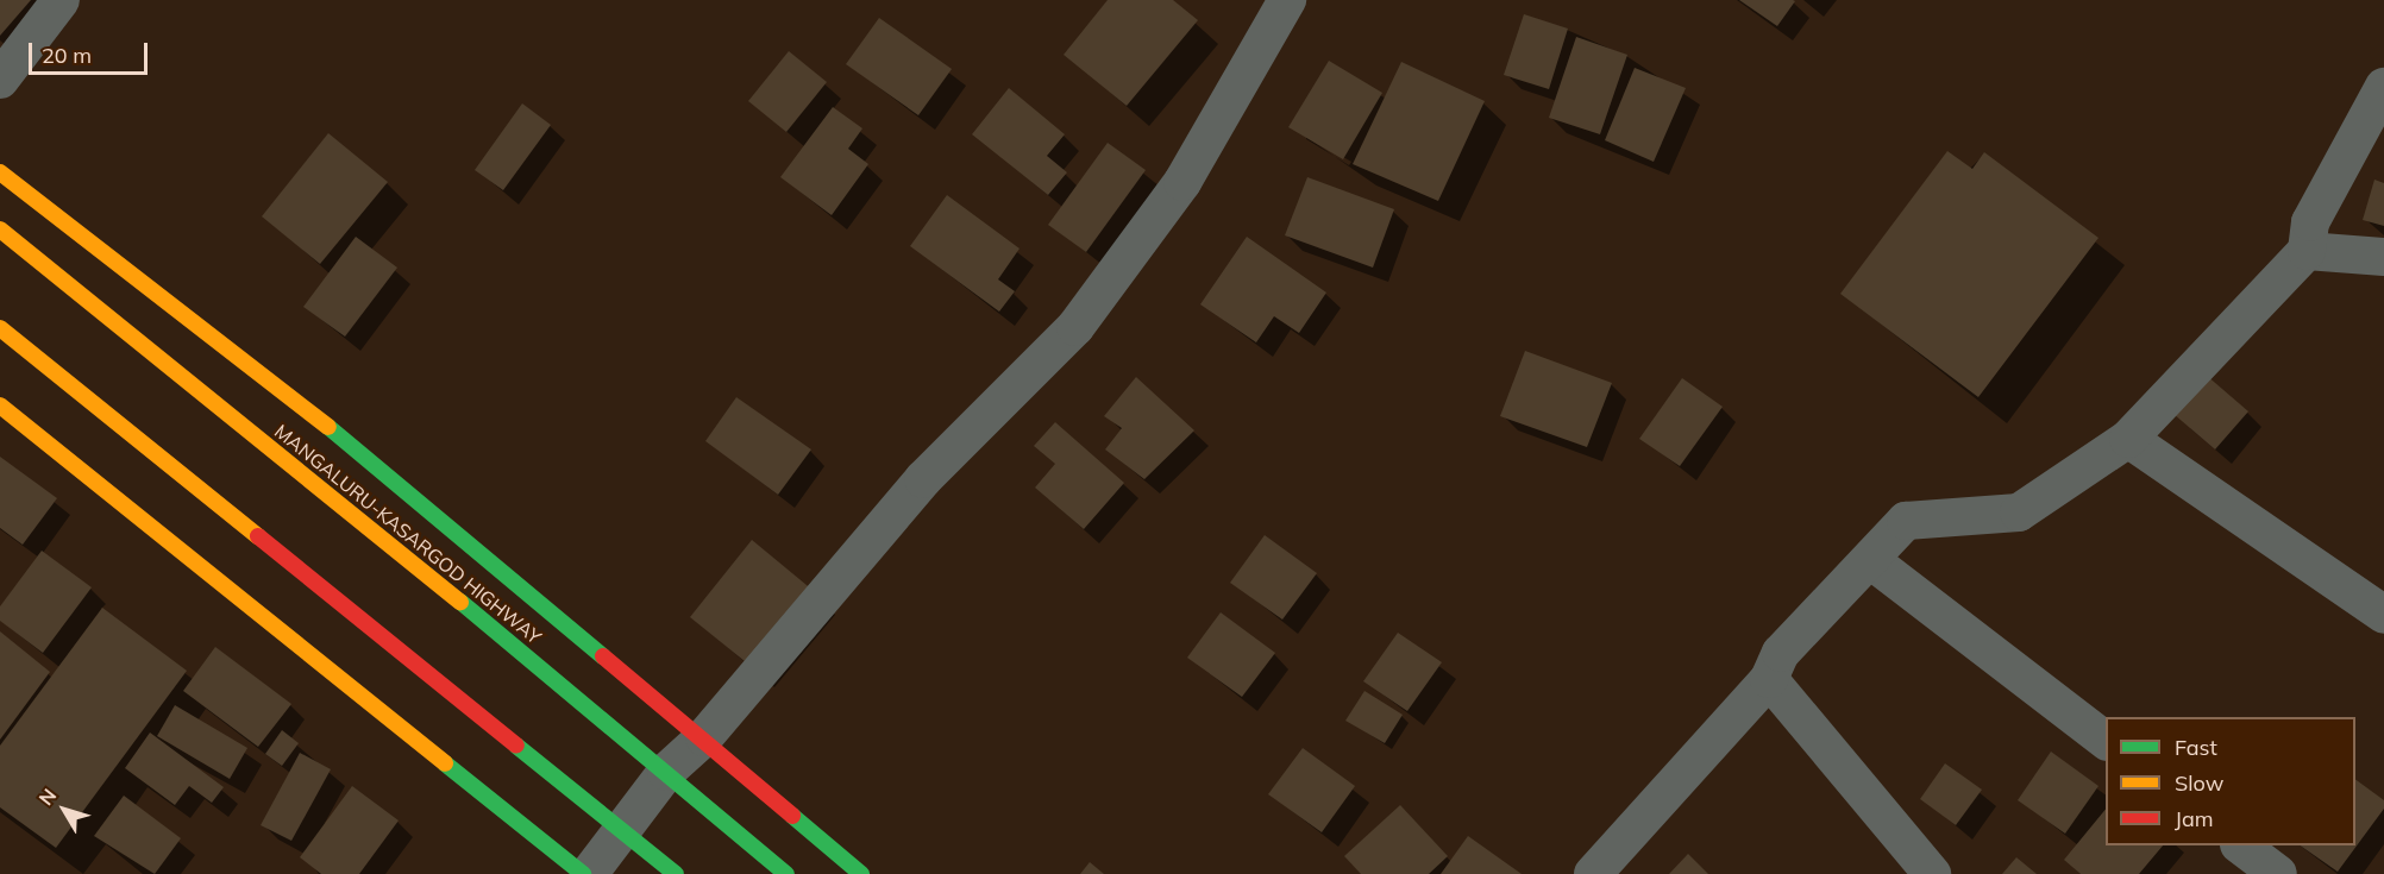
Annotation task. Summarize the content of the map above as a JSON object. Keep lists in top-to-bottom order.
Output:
{
  "streets": {
    "main road": ["MANGALURU-KASARGOD HIGHWAY"]
  },
  "legend": ["Fast", "Slow", "Jam"],
  "scale_bar": "20 m",
  "north": "top left"
}
